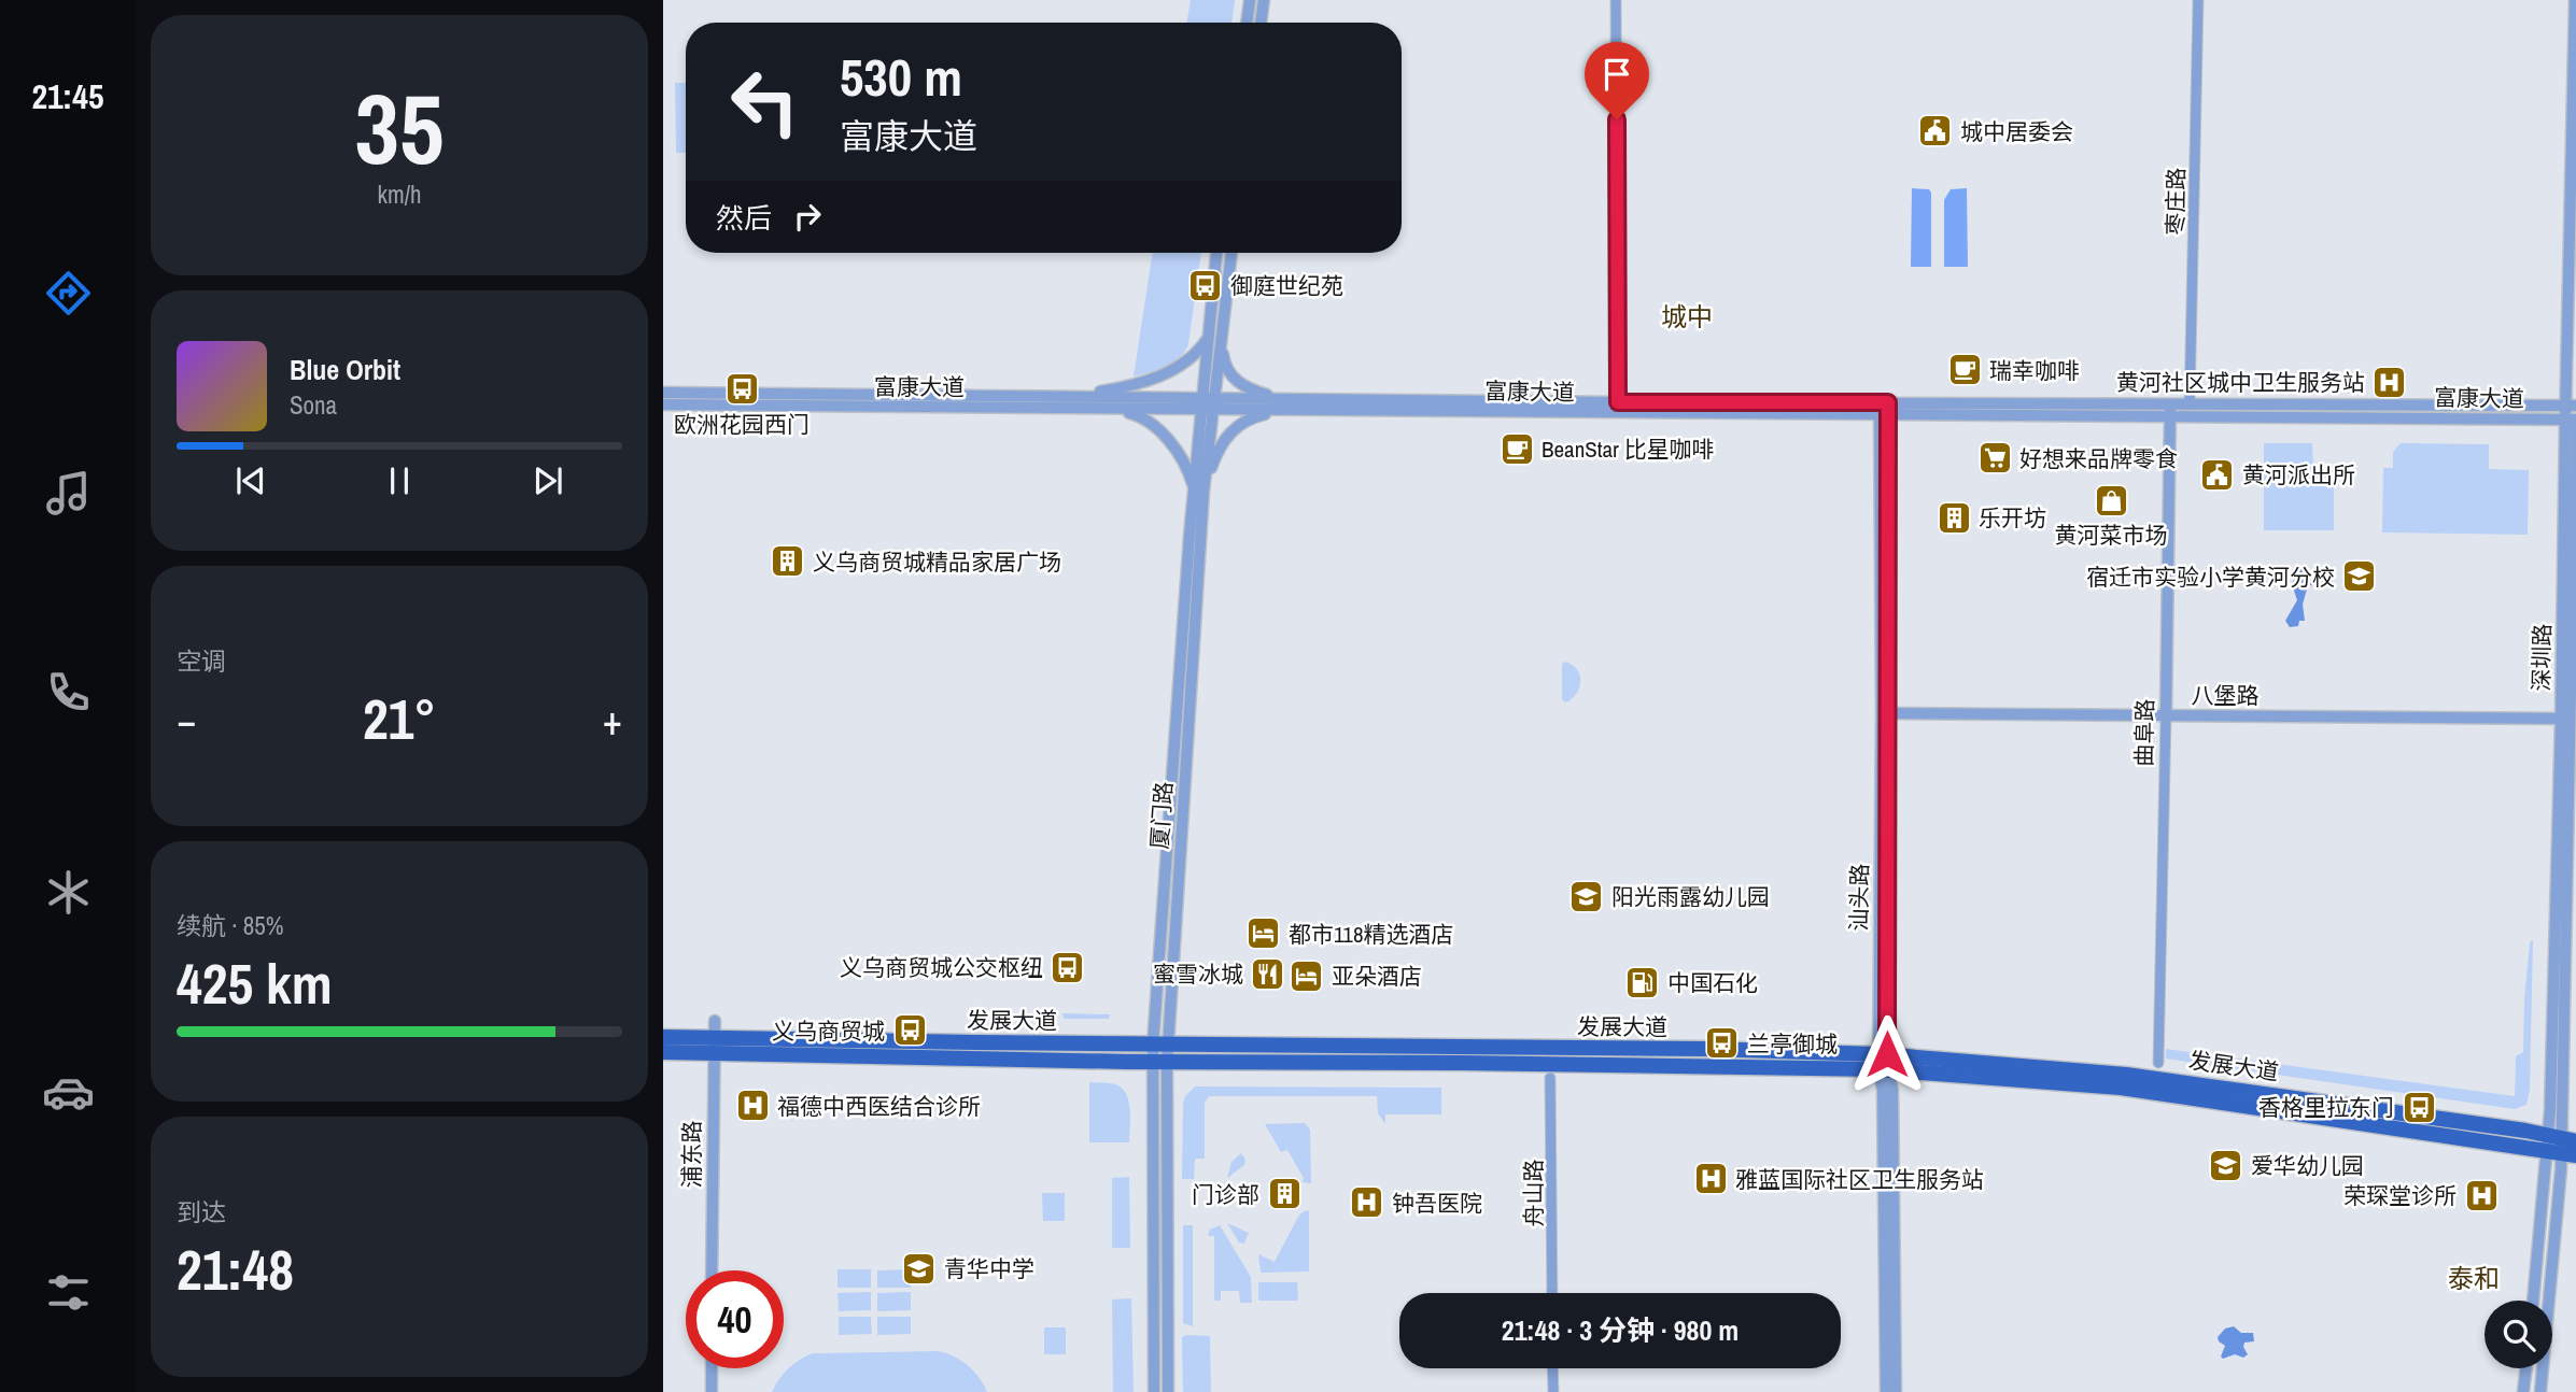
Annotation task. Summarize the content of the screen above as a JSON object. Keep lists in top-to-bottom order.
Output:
{
  "streets": {
    "main road": ["发展大道"],
    "street": [
      "枣庄路",
      "富康大道",
      "深圳路",
      "八堡路",
      "曲阜路",
      "厦门路",
      "汕头路",
      "浦东路",
      "舟山路"
    ]
  },
  "crossings": [
    ["枣庄路", "富康大道"],
    ["富康大道", "深圳路"],
    ["富康大道", "曲阜路"],
    ["富康大道", "厦门路"],
    ["富康大道", "汕头路"],
    ["深圳路", "八堡路"],
    ["深圳路", "发展大道"],
    ["八堡路", "曲阜路"],
    ["八堡路", "汕头路"],
    ["厦门路", "发展大道"],
    ["汕头路", "发展大道"],
    ["发展大道", "浦东路"]
  ],
  "districts": ["城中", "泰和"],
  "places": {
    "public building": ["城中居委会", "黄河派出所"],
    "bus stop": [
      "御庭世纪苑",
      "欧洲花园西门",
      "义乌商贸城公交枢纽",
      "义乌商贸城",
      "兰亭御城",
      "香格里拉东门"
    ],
    "cafe": ["瑞幸咖啡", "BeanStar 比星咖啡"],
    "hospital": [
      "黄河社区城中卫生服务站",
      "福德中西医结合诊所",
      "雅蓝国际社区卫生服务站",
      "荣琛堂诊所",
      "钟吾医院"
    ],
    "supermarket": ["好想来品牌零食"],
    "shop": ["黄河菜市场"],
    "building": ["乐开坊", "义乌商贸城精品家居广场", "门诊部"],
    "school or university": [
      "宿迁市实验小学黄河分校",
      "阳光雨露幼儿园",
      "爱华幼儿园",
      "青华中学"
    ],
    "hotel": ["都市118精选酒店", "亚朵酒店"],
    "restaurant": ["蜜雪冰城"],
    "fuel station": ["中国石化"]
  },
  "page": {
    "tabs": "21:45",
    "tile": [
      ["35", "km/h"],
      "空调",
      ["续航 · 85%", "425 km"],
      ["到达", "21:48"]
    ],
    "turn": ["530 m", "富康大道"],
    "then": "然后",
    "song": ["Blue Orbit", "Sona"],
    "heat": ["−", "21°", "+"],
    "limit": "40",
    "trip": "21:48 · 3 分钟 · 980 m"
  }
}
